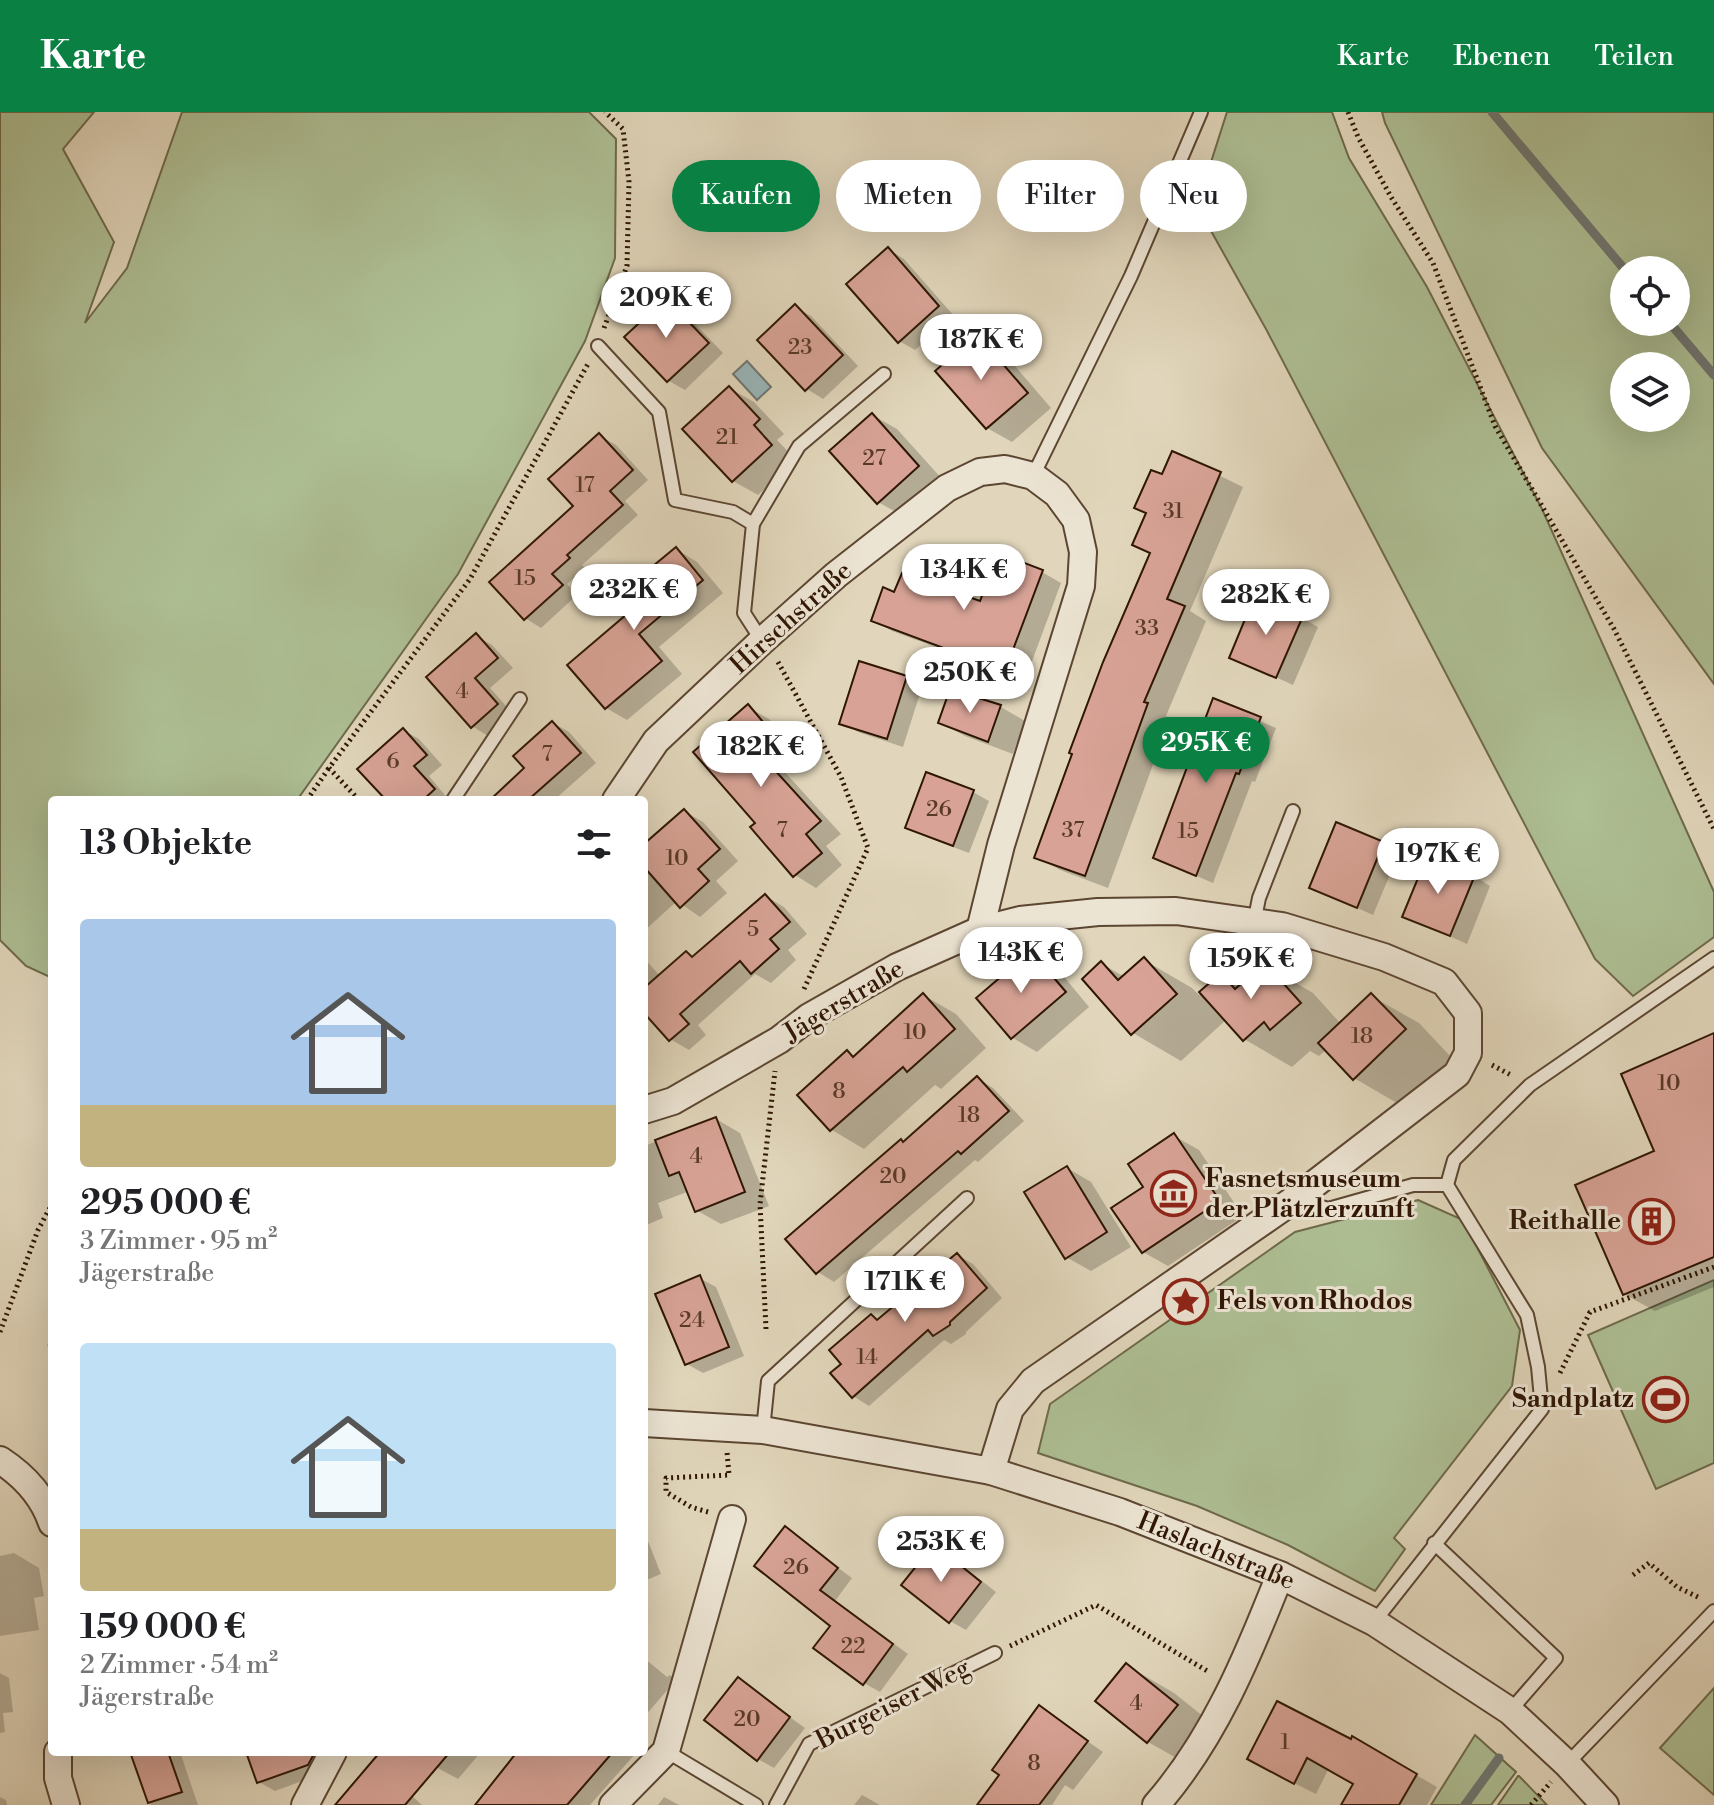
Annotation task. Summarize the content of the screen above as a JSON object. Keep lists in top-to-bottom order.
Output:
{
  "streets": {
    "street": ["Hirschstraße", "Jägerstraße", "Haslachstraße"],
    "lane": ["Burgeiser Weg"]
  },
  "places": {
    "museum": ["Fasnetsmuseum der Plätzlerzunft"],
    "building": ["Reithalle"],
    "place": ["Fels von Rhodos"],
    "sports": ["Sandplatz"]
  },
  "house_numbers": [
    "23",
    "21",
    "27",
    "17",
    "31",
    "15",
    "33",
    "4",
    "7",
    "6",
    "26",
    "7",
    "37",
    "15",
    "10",
    "5",
    "10",
    "18",
    "10",
    "8",
    "18",
    "4",
    "20",
    "24",
    "14",
    "26",
    "22",
    "4",
    "20",
    "1",
    "8"
  ],
  "page": {
    "header": "Karte",
    "nav": ["Karte", "Ebenen", "Teilen"],
    "chip": [
      "Kaufen",
      "Mieten",
      "Filter",
      "Neu"
    ],
    "price": [
      "209K €",
      "187K €",
      "134K €",
      "232K €",
      "282K €",
      "250K €",
      "295K €",
      "182K €",
      "197K €",
      "143K €",
      "159K €",
      "171K €",
      "253K €"
    ],
    "heading": "13 Objekte",
    "list": [
      {
        "name": "295 000 €",
        "note": "3 Zimmer · 95 m² · Jägerstraße"
      },
      {
        "name": "159 000 €",
        "note": "2 Zimmer · 54 m² · Jägerstraße"
      }
    ]
  }
}
